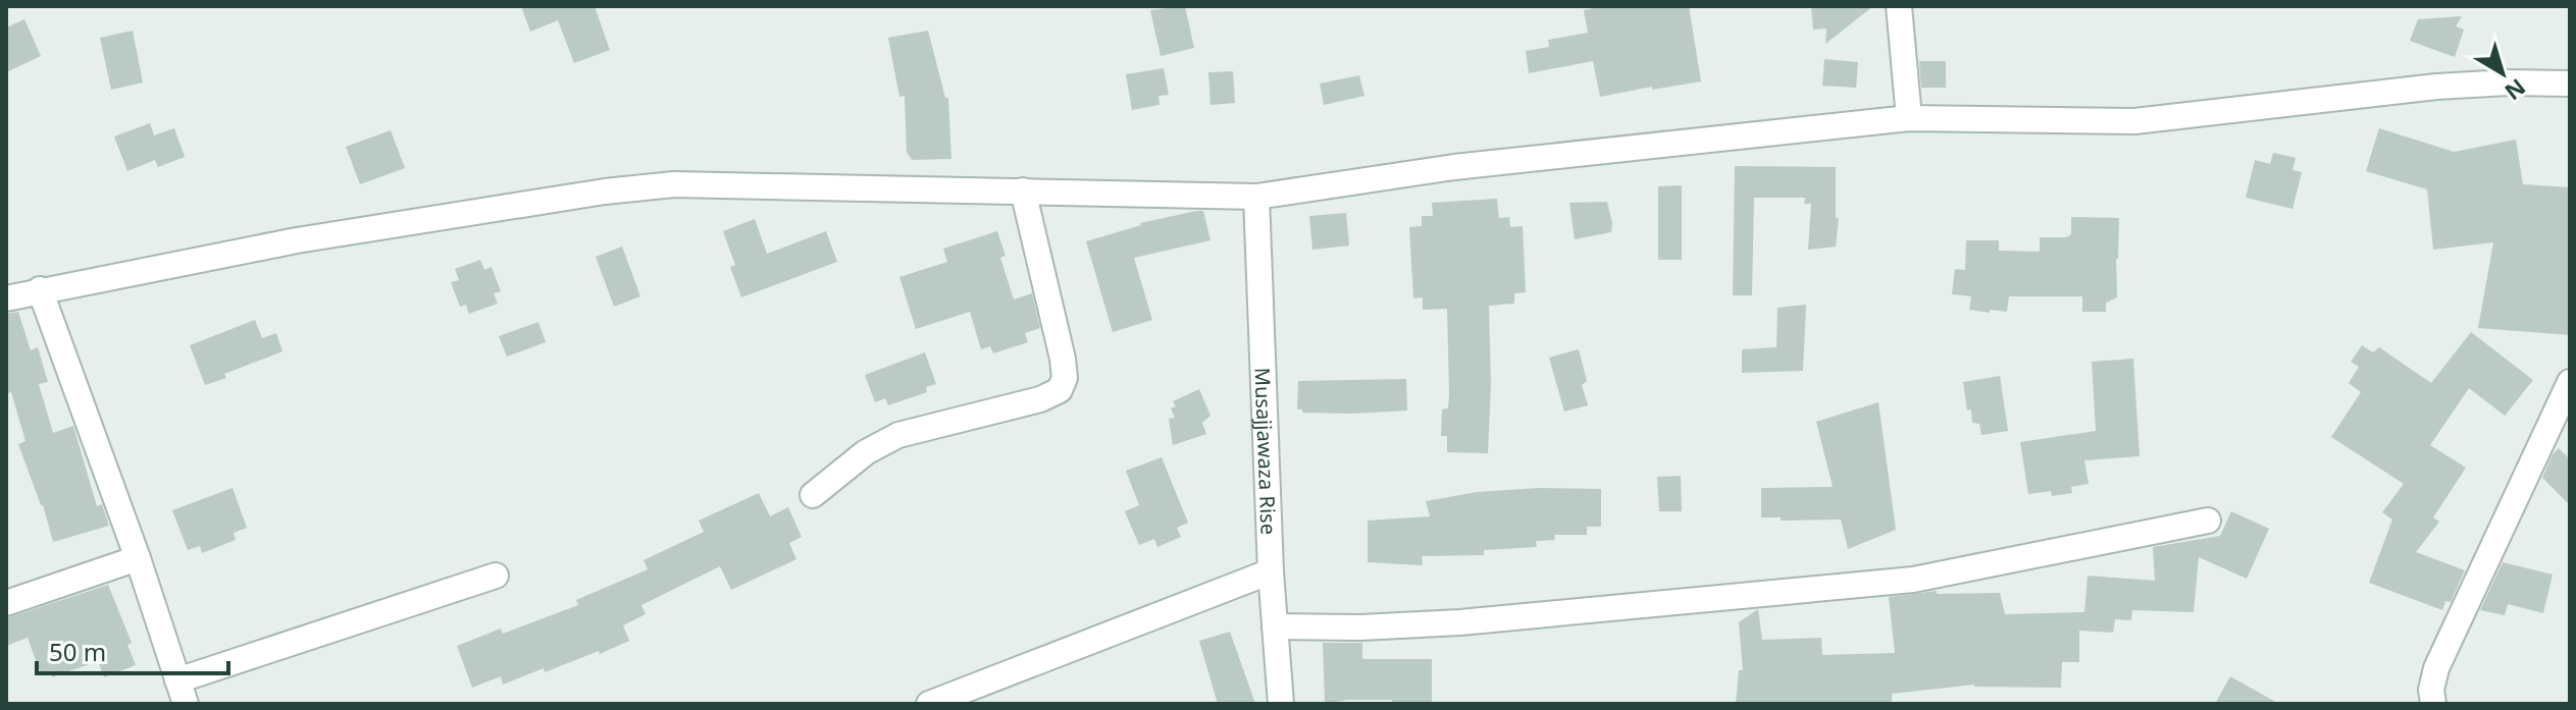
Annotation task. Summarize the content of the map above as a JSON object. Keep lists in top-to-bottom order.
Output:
{
  "streets": {
    "street": ["Musajjawaza Rise"]
  },
  "scale_bar": "50 m",
  "north": "bottom right"
}
